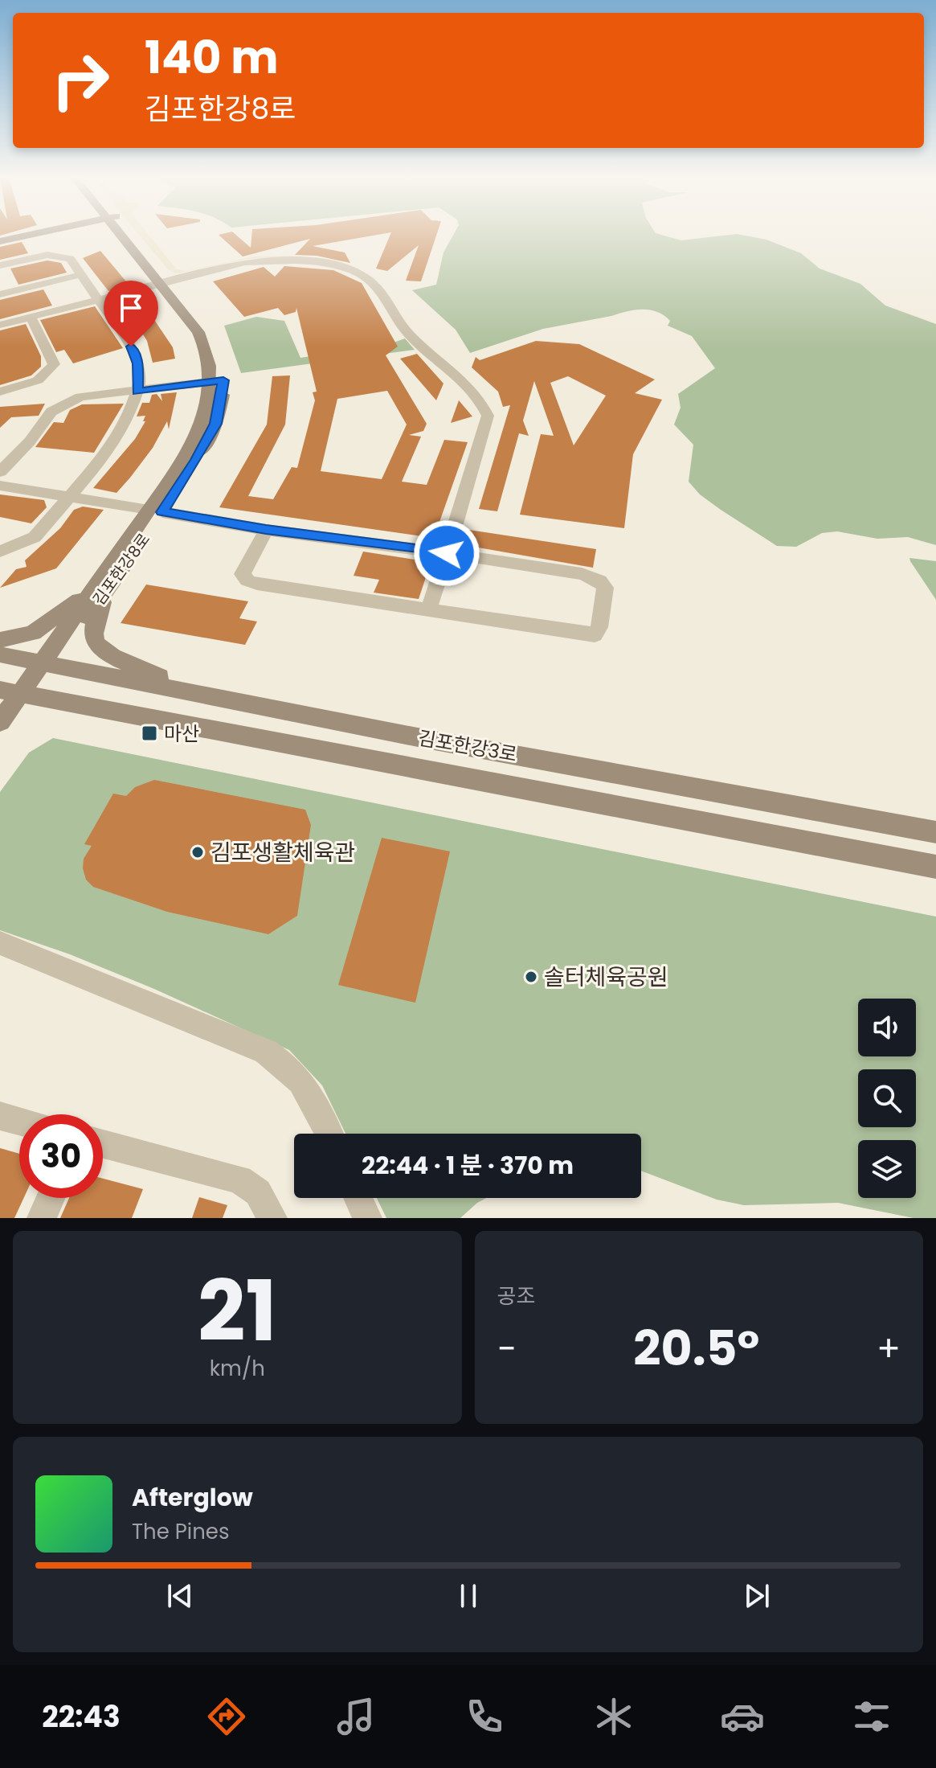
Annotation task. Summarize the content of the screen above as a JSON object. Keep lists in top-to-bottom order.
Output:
{
  "streets": {
    "street": ["김포한강8로", "김포한강3로"]
  },
  "crossings": [
    ["김포한강8로", "김포한강3로"]
  ],
  "places": {
    "transit": ["마산"],
    "other": ["김포생활체육관", "솔터체육공원"]
  },
  "page": {
    "turn": ["140 m", "김포한강8로"],
    "limit": "30",
    "trip": "22:44 · 1 분 · 370 m",
    "tile": [
      ["21", "km/h"],
      "공조"
    ],
    "heat": ["−", "20.5°", "+"],
    "song": ["Afterglow", "The Pines"],
    "tabs": "22:43"
  }
}
